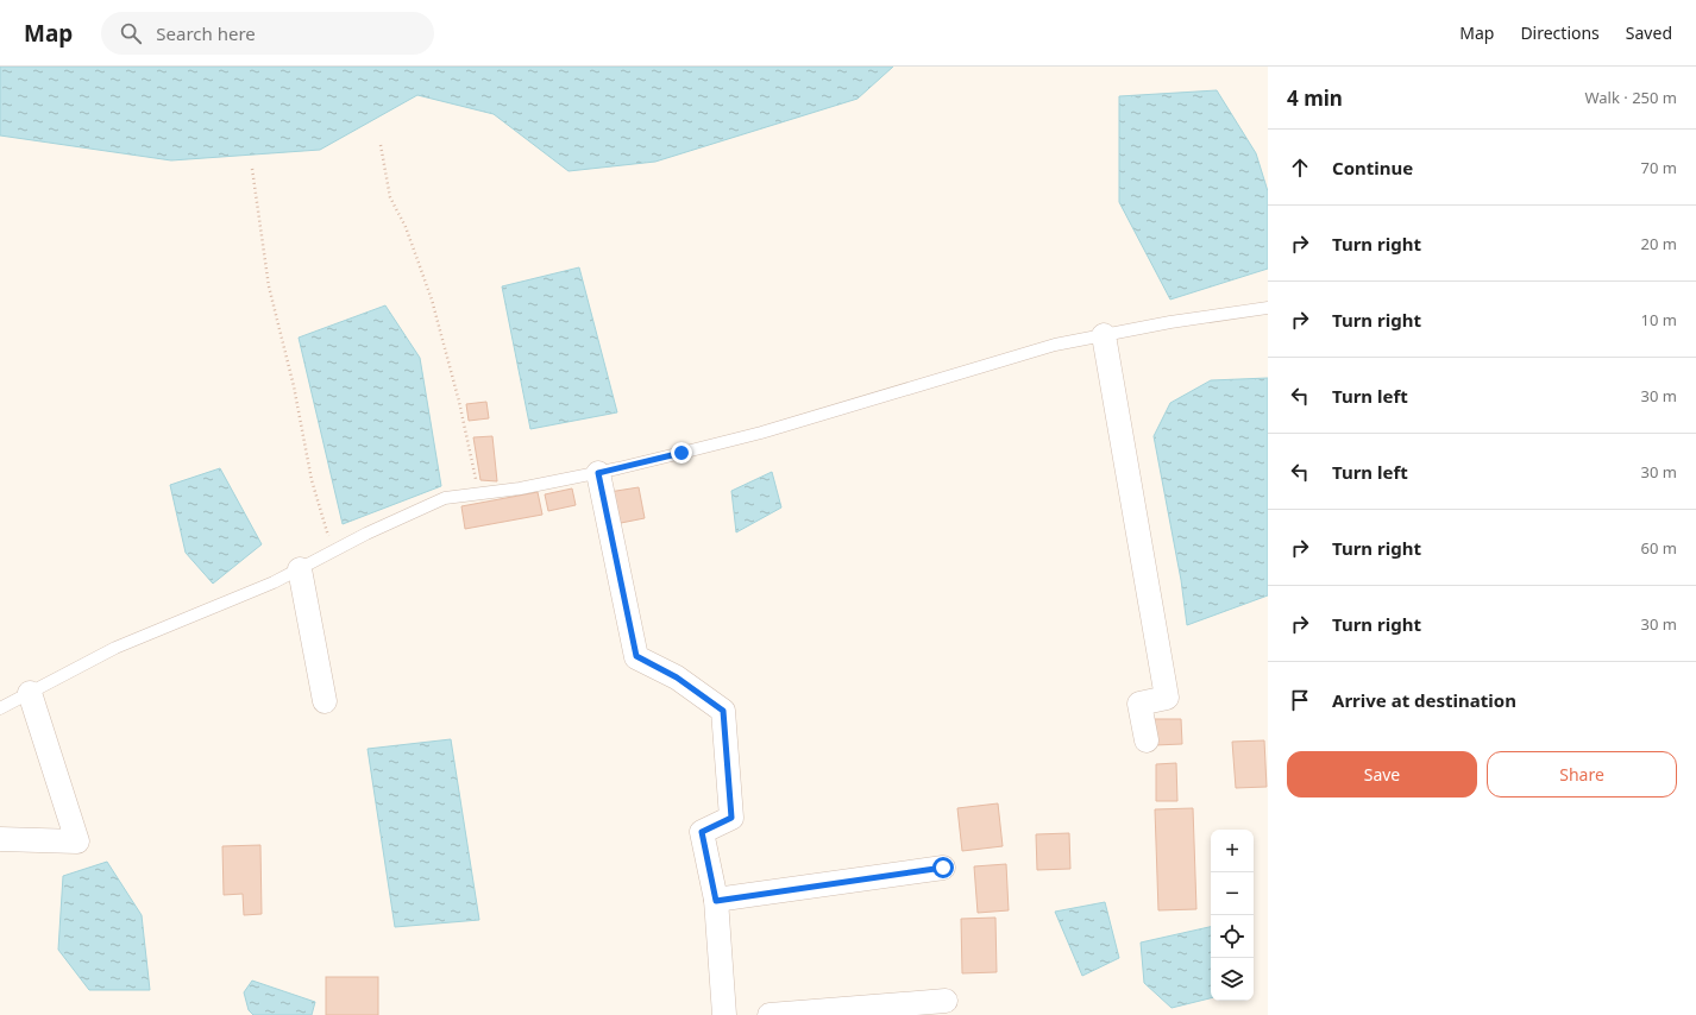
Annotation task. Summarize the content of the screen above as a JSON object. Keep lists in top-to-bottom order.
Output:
{
  "page": {
    "header": "Map",
    "search": "Search here",
    "nav": ["Map", "Directions", "Saved"],
    "heading": ["4 min", "Walk · 250 m"],
    "list": [
      ["Continue", "70 m"],
      ["Turn right", "20 m"],
      ["Turn right", "10 m"],
      ["Turn left", "30 m"],
      ["Turn left", "30 m"],
      ["Turn right", "60 m"],
      ["Turn right", "30 m"],
      "Arrive at destination"
    ],
    "buttons": ["Save", "Share"],
    "map_buttons": ["+", "−"]
  }
}
